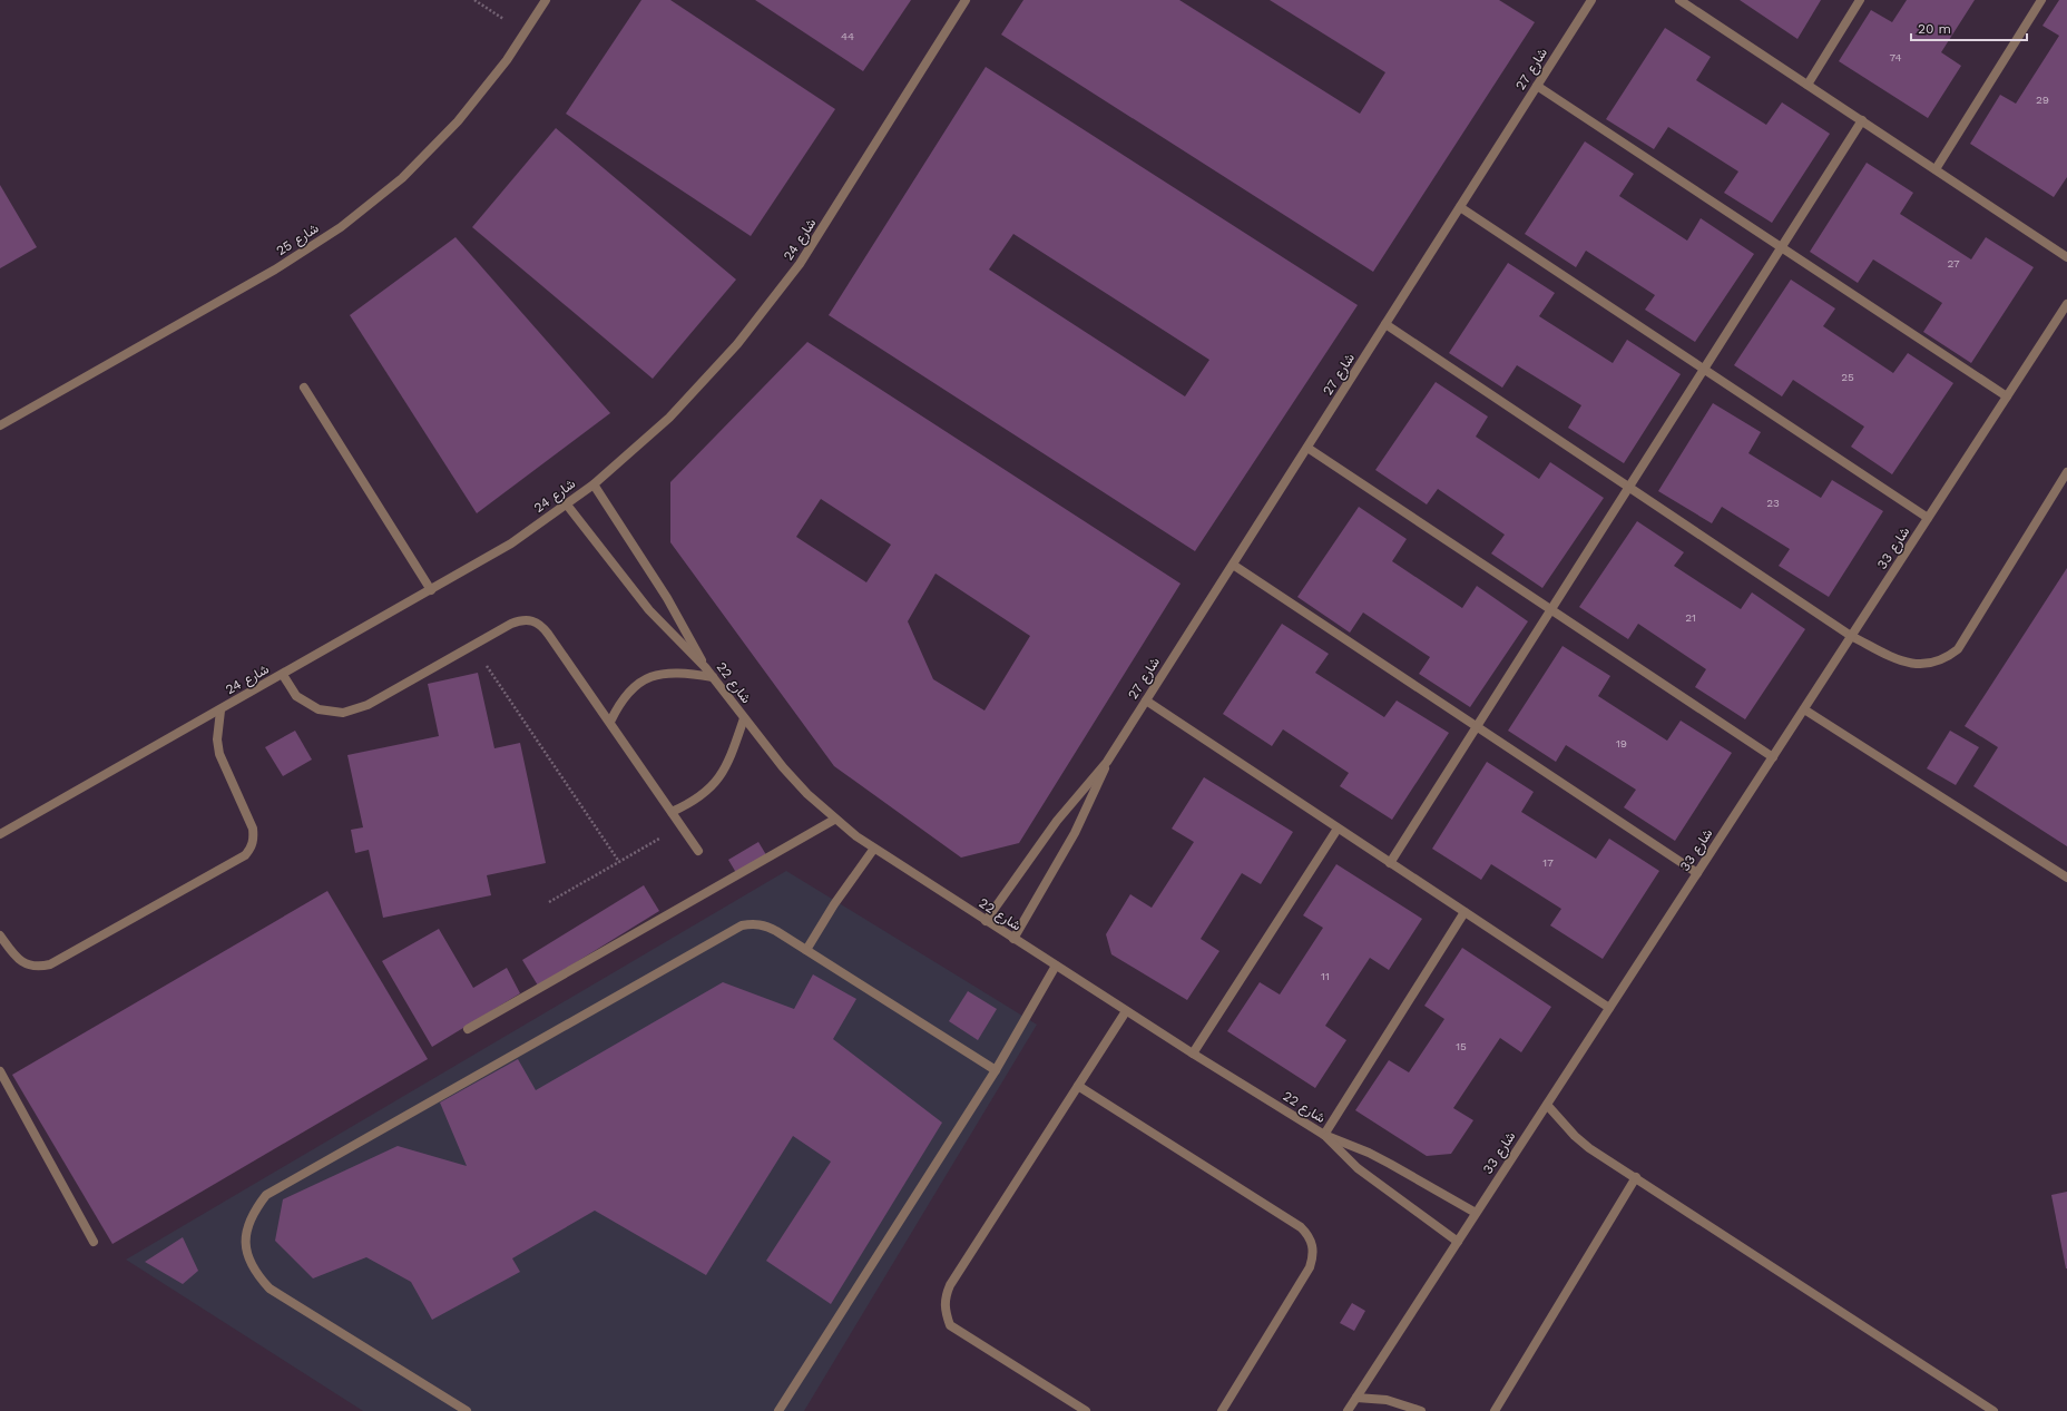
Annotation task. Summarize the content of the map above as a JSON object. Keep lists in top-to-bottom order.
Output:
{
  "streets": {
    "street": [
      "شارع 27",
      "شارع 25",
      "شارع 24",
      "شارع 33",
      "شارع 22"
    ]
  },
  "crossings": [
    ["شارع 27", "شارع 22"],
    ["شارع 24", "شارع 22"],
    ["شارع 33", "شارع 22"]
  ],
  "house_numbers": [
    "44",
    "74",
    "29",
    "27",
    "25",
    "23",
    "21",
    "19",
    "17",
    "11",
    "15"
  ],
  "scale_bar": "20 m"
}
